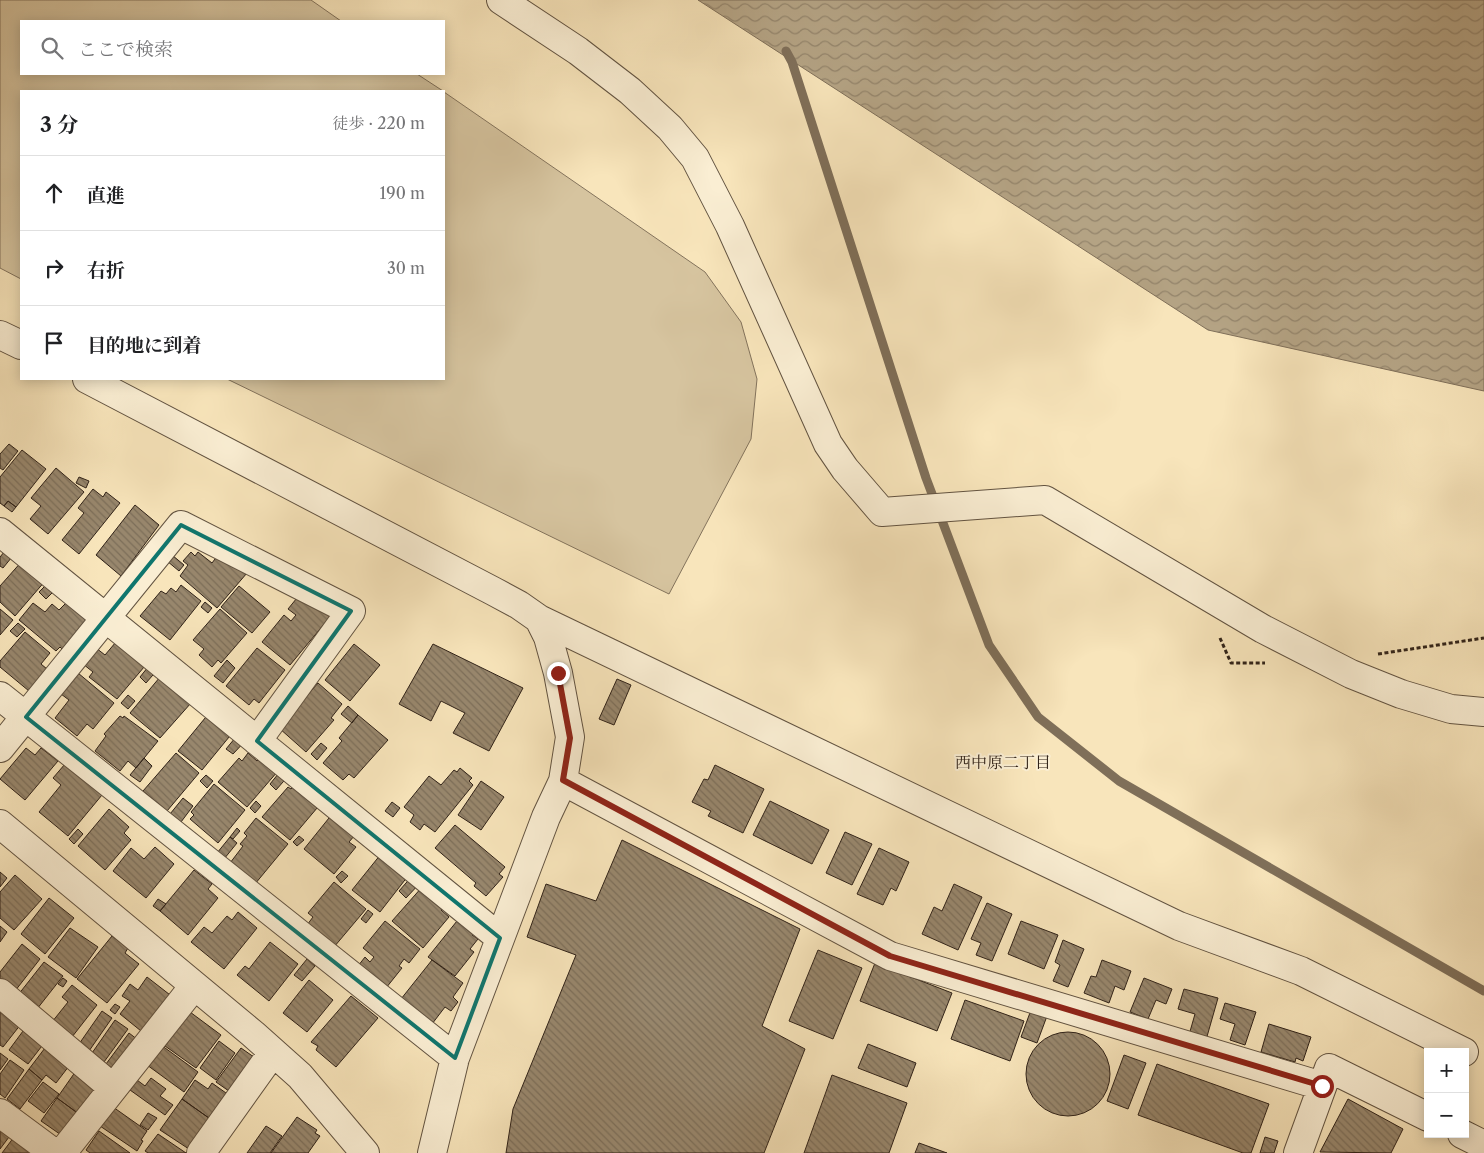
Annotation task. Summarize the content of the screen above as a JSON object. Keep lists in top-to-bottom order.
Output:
{
  "districts": ["西中原二丁目"],
  "page": {
    "search": "ここで検索",
    "heading": ["3 分", "徒歩 · 220 m"],
    "list": [
      ["直進", "190 m"],
      ["右折", "30 m"],
      "目的地に到着"
    ],
    "map_buttons": ["+", "−"]
  }
}
